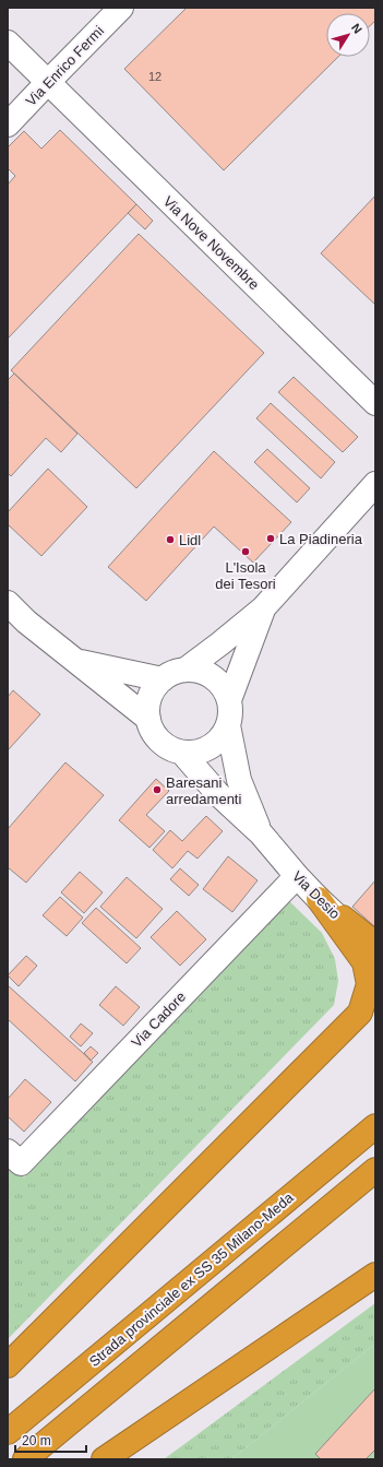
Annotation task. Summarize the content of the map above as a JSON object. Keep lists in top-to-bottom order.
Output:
{
  "streets": {
    "highway": ["Strada provinciale ex SS 35 Milano-Meda"],
    "street": [
      "Via Enrico Fermi",
      "Via Nove Novembre",
      "Via Desio",
      "Via Cadore"
    ]
  },
  "crossings": [
    ["Via Enrico Fermi", "Via Nove Novembre"],
    ["Via Desio", "Via Cadore"]
  ],
  "places": [
    "La Piadineria",
    "Lidl",
    "L'Isola dei Tesori",
    "Baresani arredamenti"
  ],
  "house_numbers": ["12"],
  "scale_bar": "20 m",
  "north": "top right"
}
